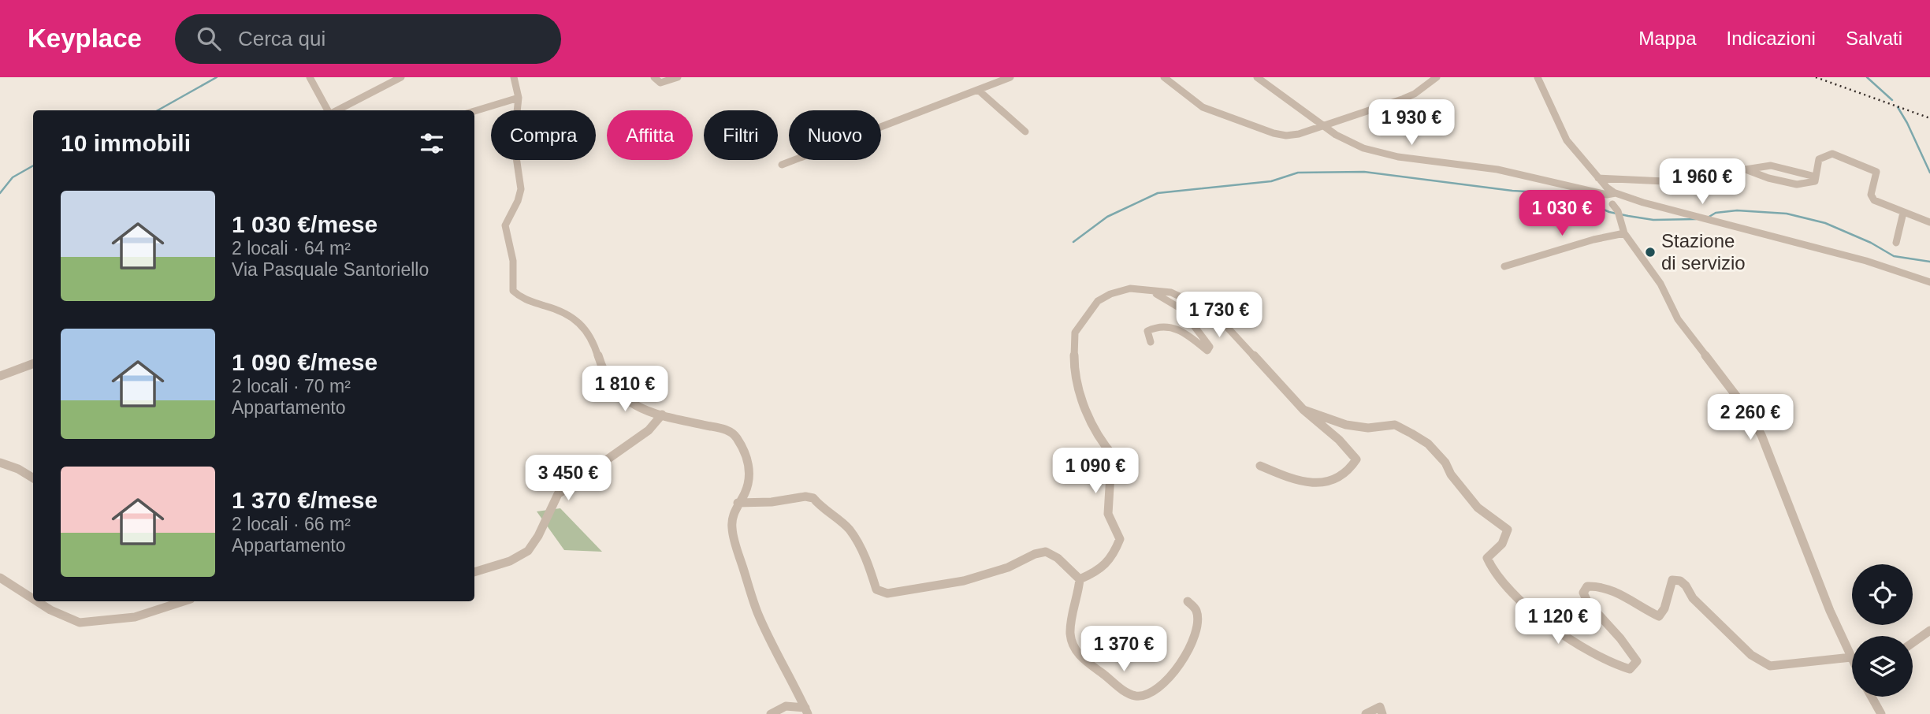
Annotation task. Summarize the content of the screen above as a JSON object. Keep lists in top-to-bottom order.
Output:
{
  "places": ["Stazione di servizio"],
  "page": {
    "header": "Keyplace",
    "search": "Cerca qui",
    "nav": ["Mappa", "Indicazioni", "Salvati"],
    "price": [
      "1 930 €",
      "1 960 €",
      "1 030 €",
      "1 730 €",
      "1 810 €",
      "2 260 €",
      "1 090 €",
      "3 450 €",
      "1 120 €",
      "1 370 €"
    ],
    "chip": [
      "Compra",
      "Affitta",
      "Filtri",
      "Nuovo"
    ],
    "heading": "10 immobili",
    "list": [
      {
        "name": "1 030 €/mese",
        "note": "2 locali · 64 m² · Via Pasquale Santoriello"
      },
      {
        "name": "1 090 €/mese",
        "note": "2 locali · 70 m² · Appartamento"
      },
      {
        "name": "1 370 €/mese",
        "note": "2 locali · 66 m² · Appartamento"
      }
    ]
  }
}
